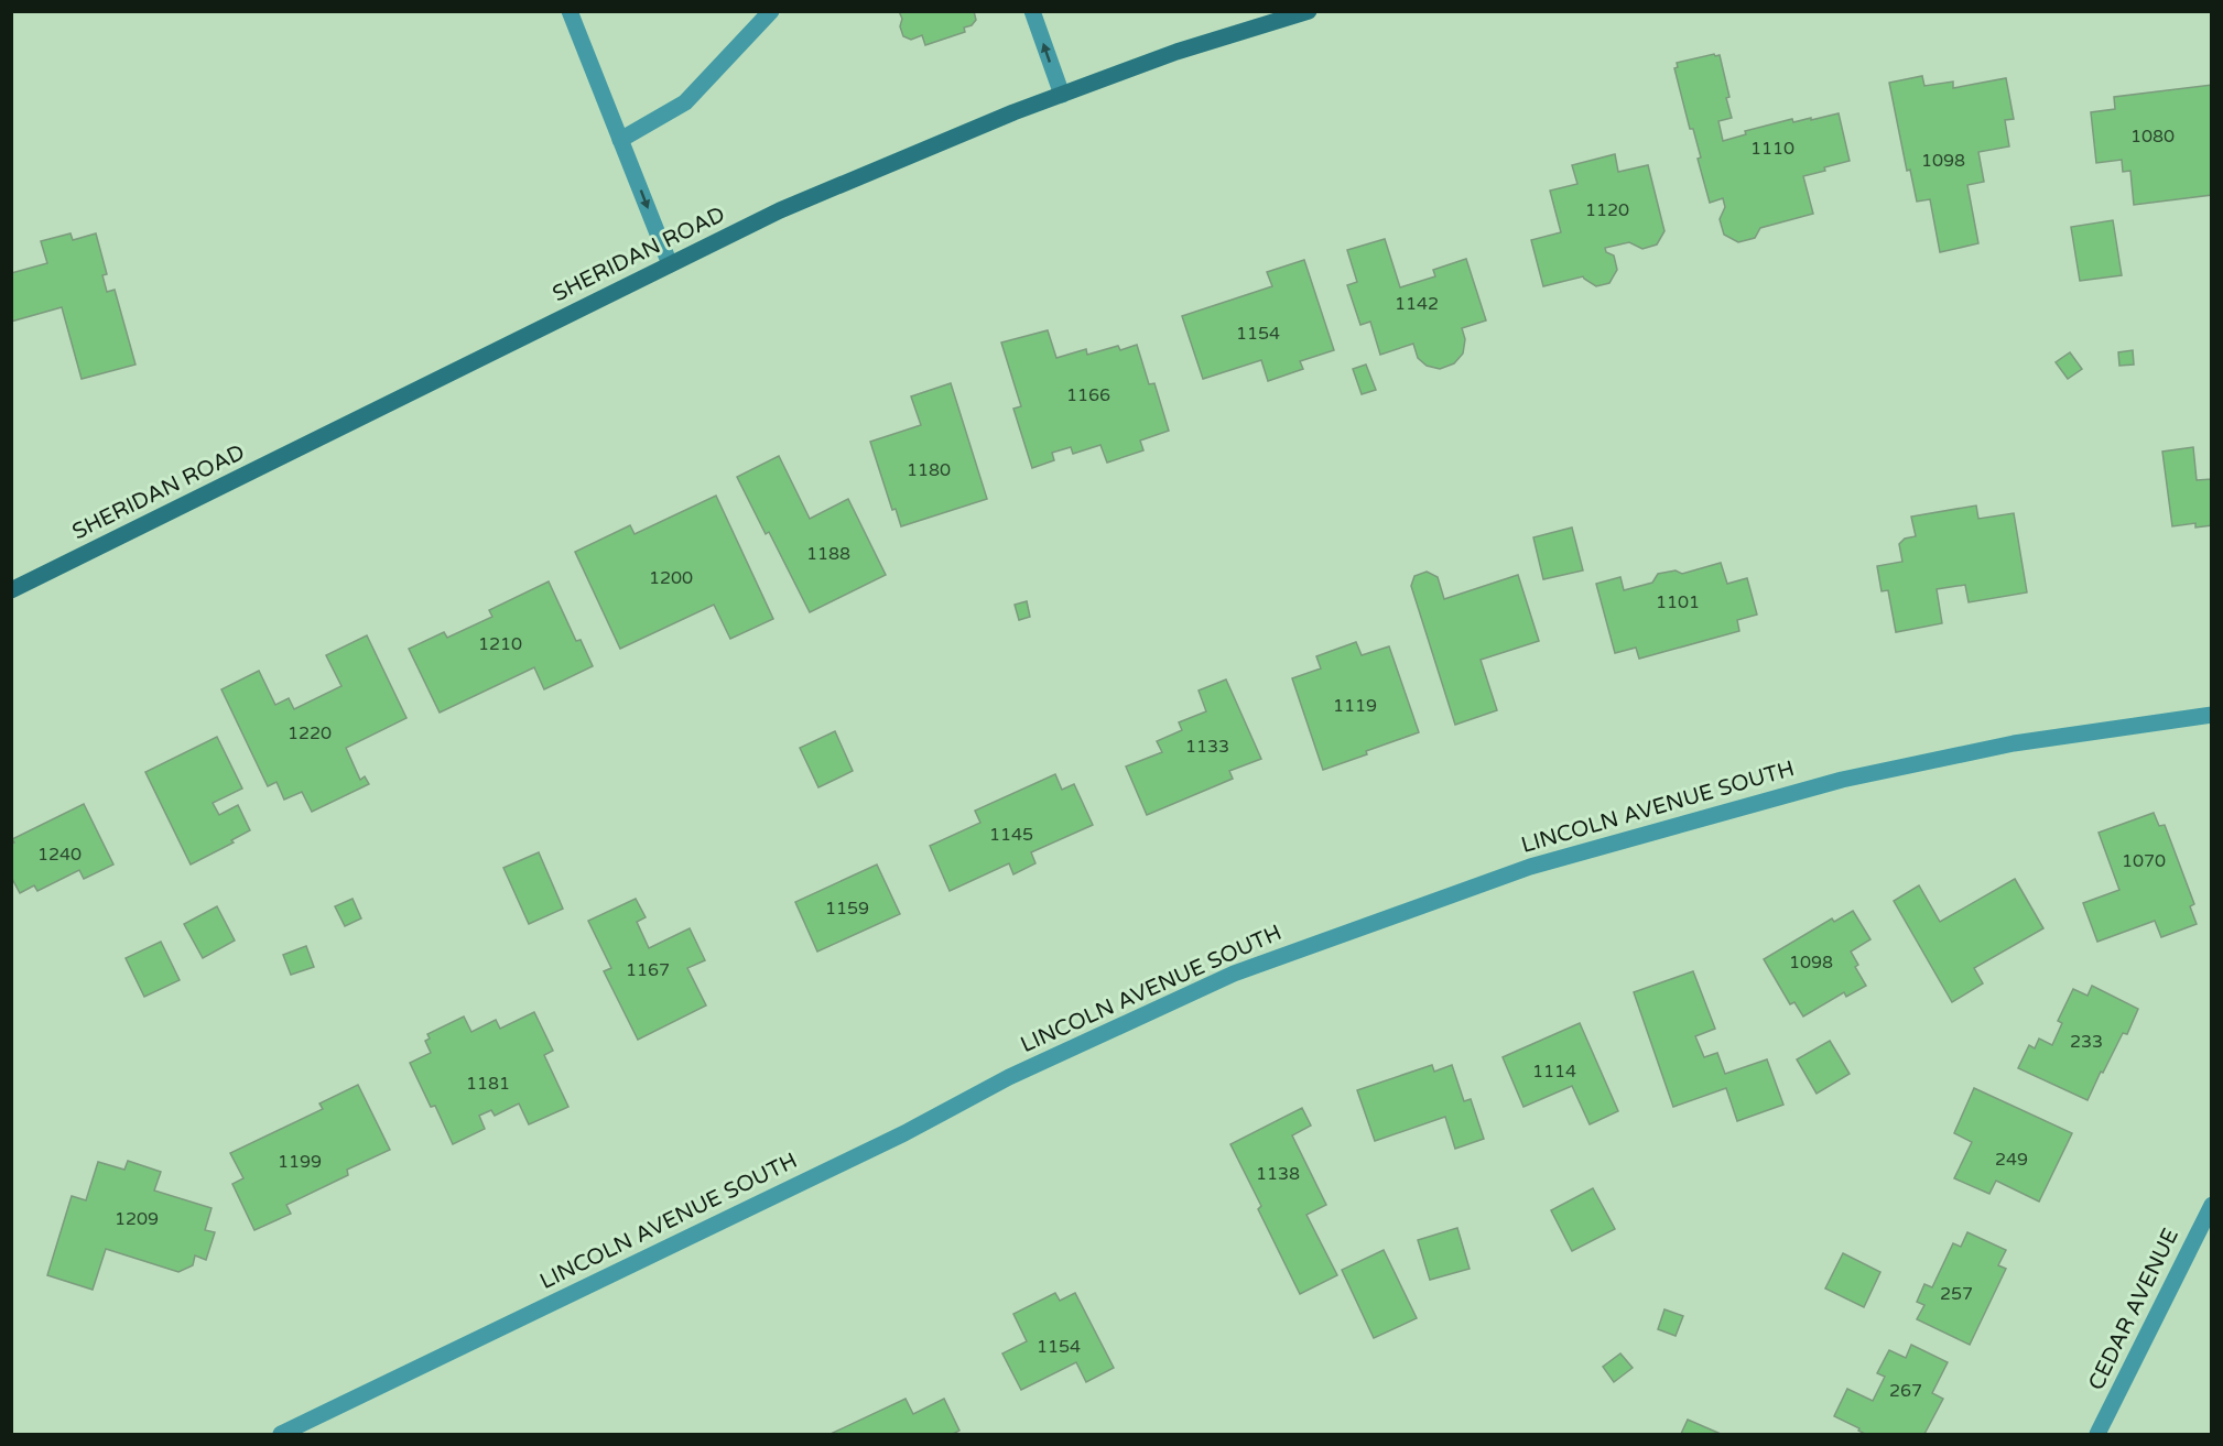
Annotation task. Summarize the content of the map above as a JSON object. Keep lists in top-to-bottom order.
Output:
{
  "streets": {
    "street": ["SHERIDAN ROAD", "LINCOLN AVENUE SOUTH", "CEDAR AVENUE"]
  },
  "house_numbers": [
    "1080",
    "1110",
    "1098",
    "1120",
    "1142",
    "1154",
    "1166",
    "1180",
    "1188",
    "1200",
    "1101",
    "1210",
    "1119",
    "1220",
    "1133",
    "1145",
    "1240",
    "1070",
    "1159",
    "1098",
    "1167",
    "233",
    "1114",
    "1181",
    "249",
    "1199",
    "1138",
    "1209",
    "257",
    "1154",
    "267"
  ]
}
